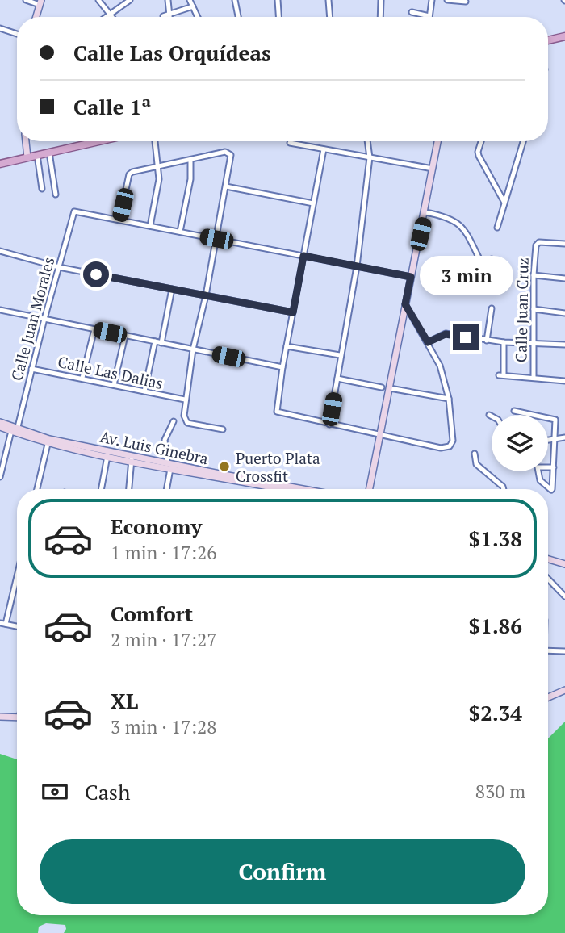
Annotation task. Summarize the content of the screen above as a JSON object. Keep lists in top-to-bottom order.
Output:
{
  "streets": {
    "street": [
      "Calle Juan Cruz",
      "Calle Juan Morales",
      "Calle Las Dalias",
      "Av. Luis Ginebra"
    ]
  },
  "crossings": [
    ["Calle Juan Morales", "Calle Las Dalias"],
    ["Calle Juan Morales", "Av. Luis Ginebra"]
  ],
  "places": ["Puerto Plata Crossfit"],
  "page": {
    "banner": ["Calle Las Orquídeas", "Calle 1ª"],
    "bubble": "3 min",
    "list": [
      {
        "name": "Economy",
        "note": "1 min · 17:26",
        "value": "$1.38"
      },
      {
        "name": "Comfort",
        "note": "2 min · 17:27",
        "value": "$1.86"
      },
      {
        "name": "XL",
        "note": "3 min · 17:28",
        "value": "$2.34"
      }
    ],
    "pay": ["Cash", "830 m"],
    "buttons": "Confirm"
  }
}
